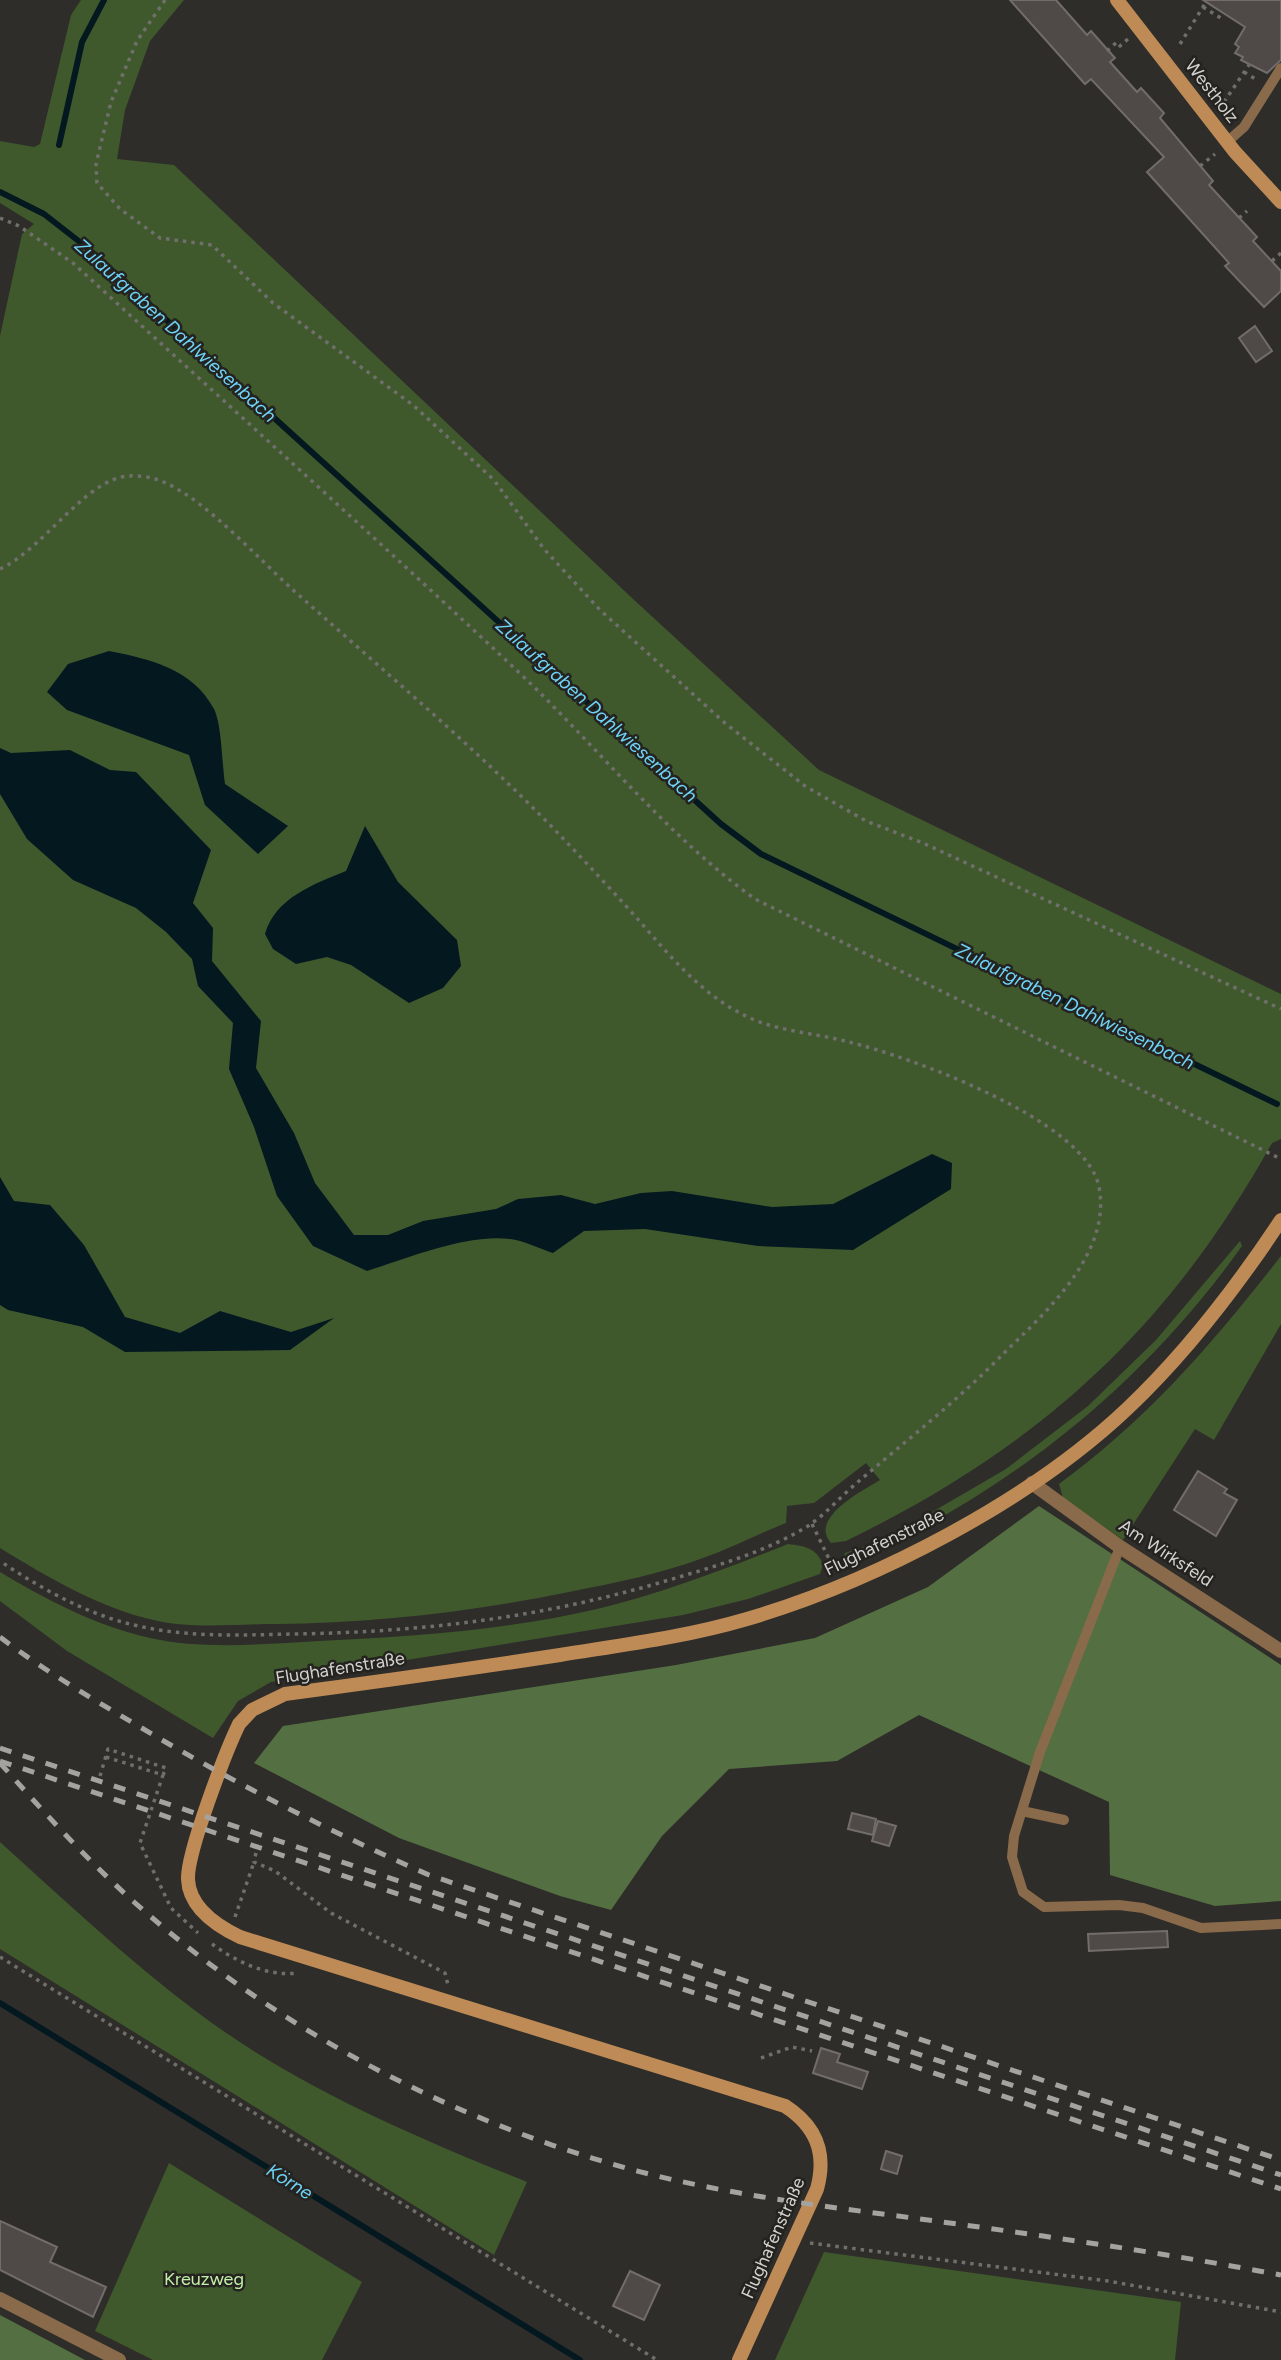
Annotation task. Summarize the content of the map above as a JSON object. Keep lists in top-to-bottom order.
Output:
{
  "streets": {
    "main road": ["Westholz", "Flughafenstraße"],
    "street": ["Am Wirksfeld"]
  },
  "crossings": [
    ["Flughafenstraße", "Am Wirksfeld"]
  ],
  "water": ["Zulaufgraben Dahlwiesenbach", "Körne"],
  "parks": ["Kreuzweg"]
}
